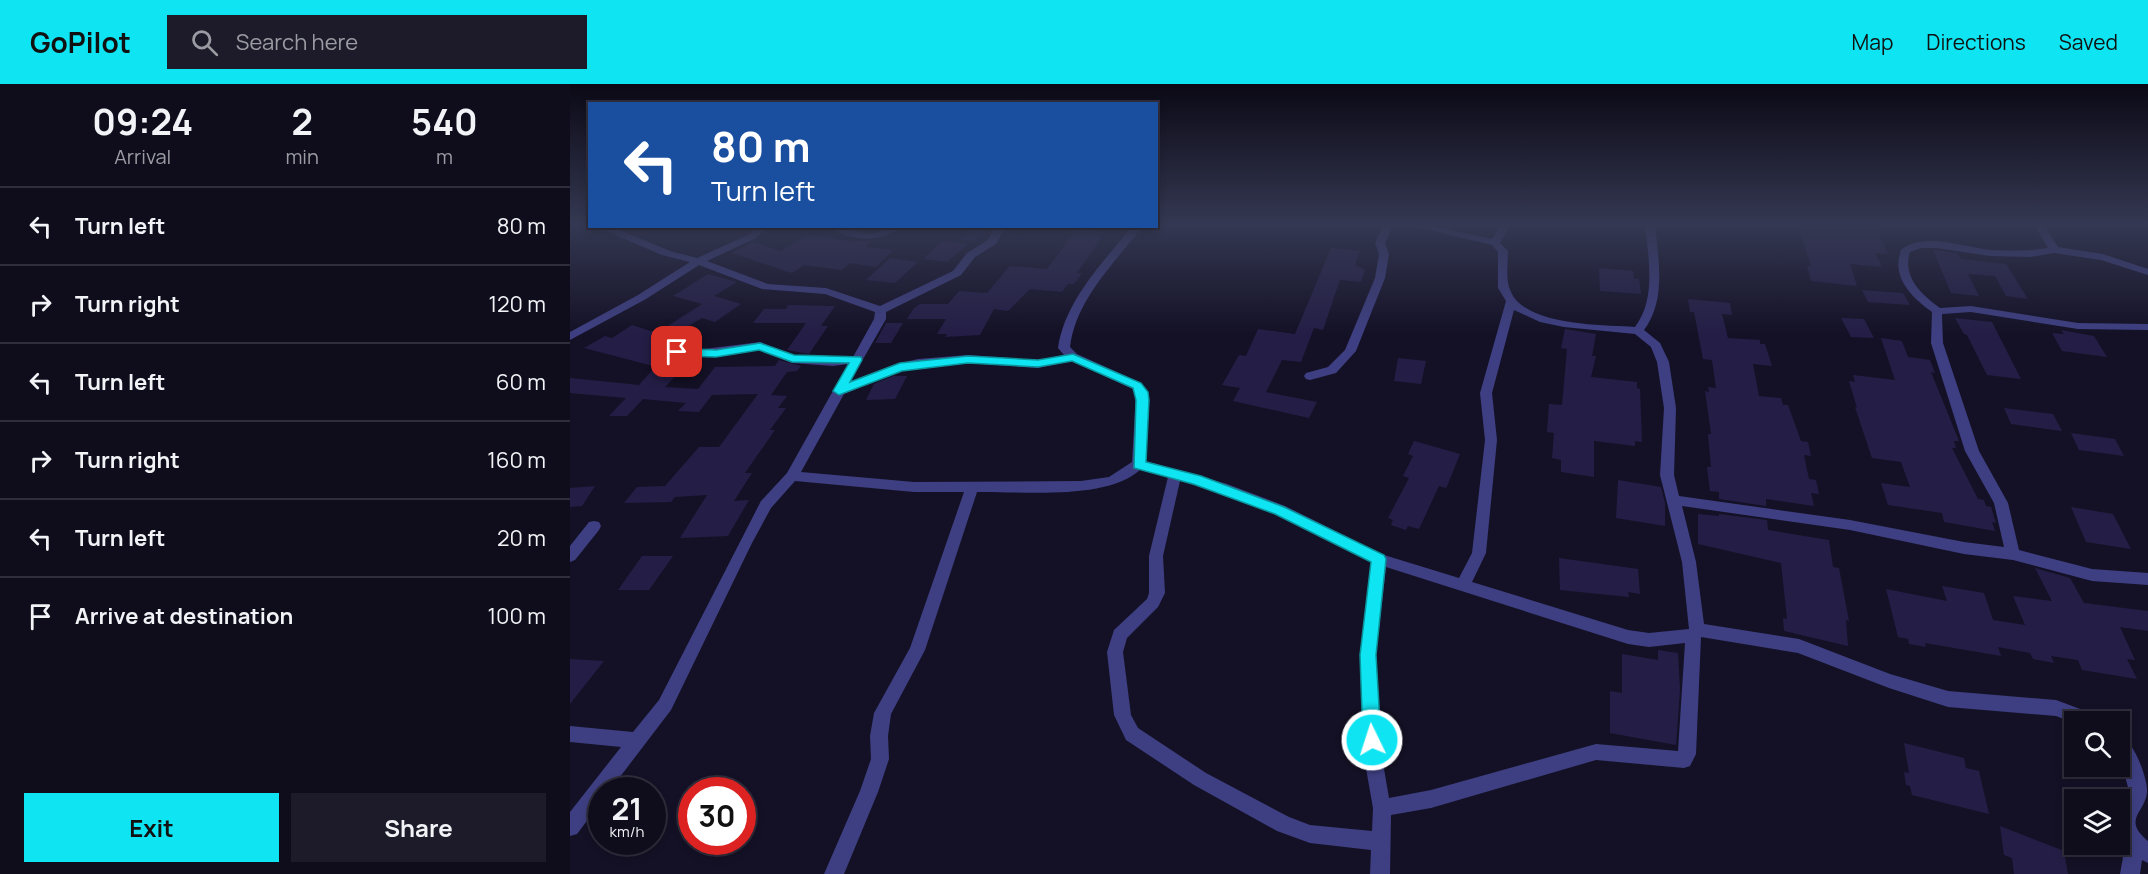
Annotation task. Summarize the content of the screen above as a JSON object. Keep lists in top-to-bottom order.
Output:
{
  "page": {
    "header": "GoPilot",
    "search": "Search here",
    "nav": ["Map", "Directions", "Saved"],
    "eta": [
      "09:24",
      "Arrival",
      "2",
      "min",
      "540",
      "m"
    ],
    "turn": ["80 m", "Turn left"],
    "list": [
      {
        "name": "Turn left",
        "value": "80 m"
      },
      {
        "name": "Turn right",
        "value": "120 m"
      },
      {
        "name": "Turn left",
        "value": "60 m"
      },
      {
        "name": "Turn right",
        "value": "160 m"
      },
      {
        "name": "Turn left",
        "value": "20 m"
      },
      {
        "name": "Arrive at destination",
        "value": "100 m"
      }
    ],
    "speed": "21 km/h",
    "limit": "30",
    "buttons": ["Exit", "Share"]
  }
}
